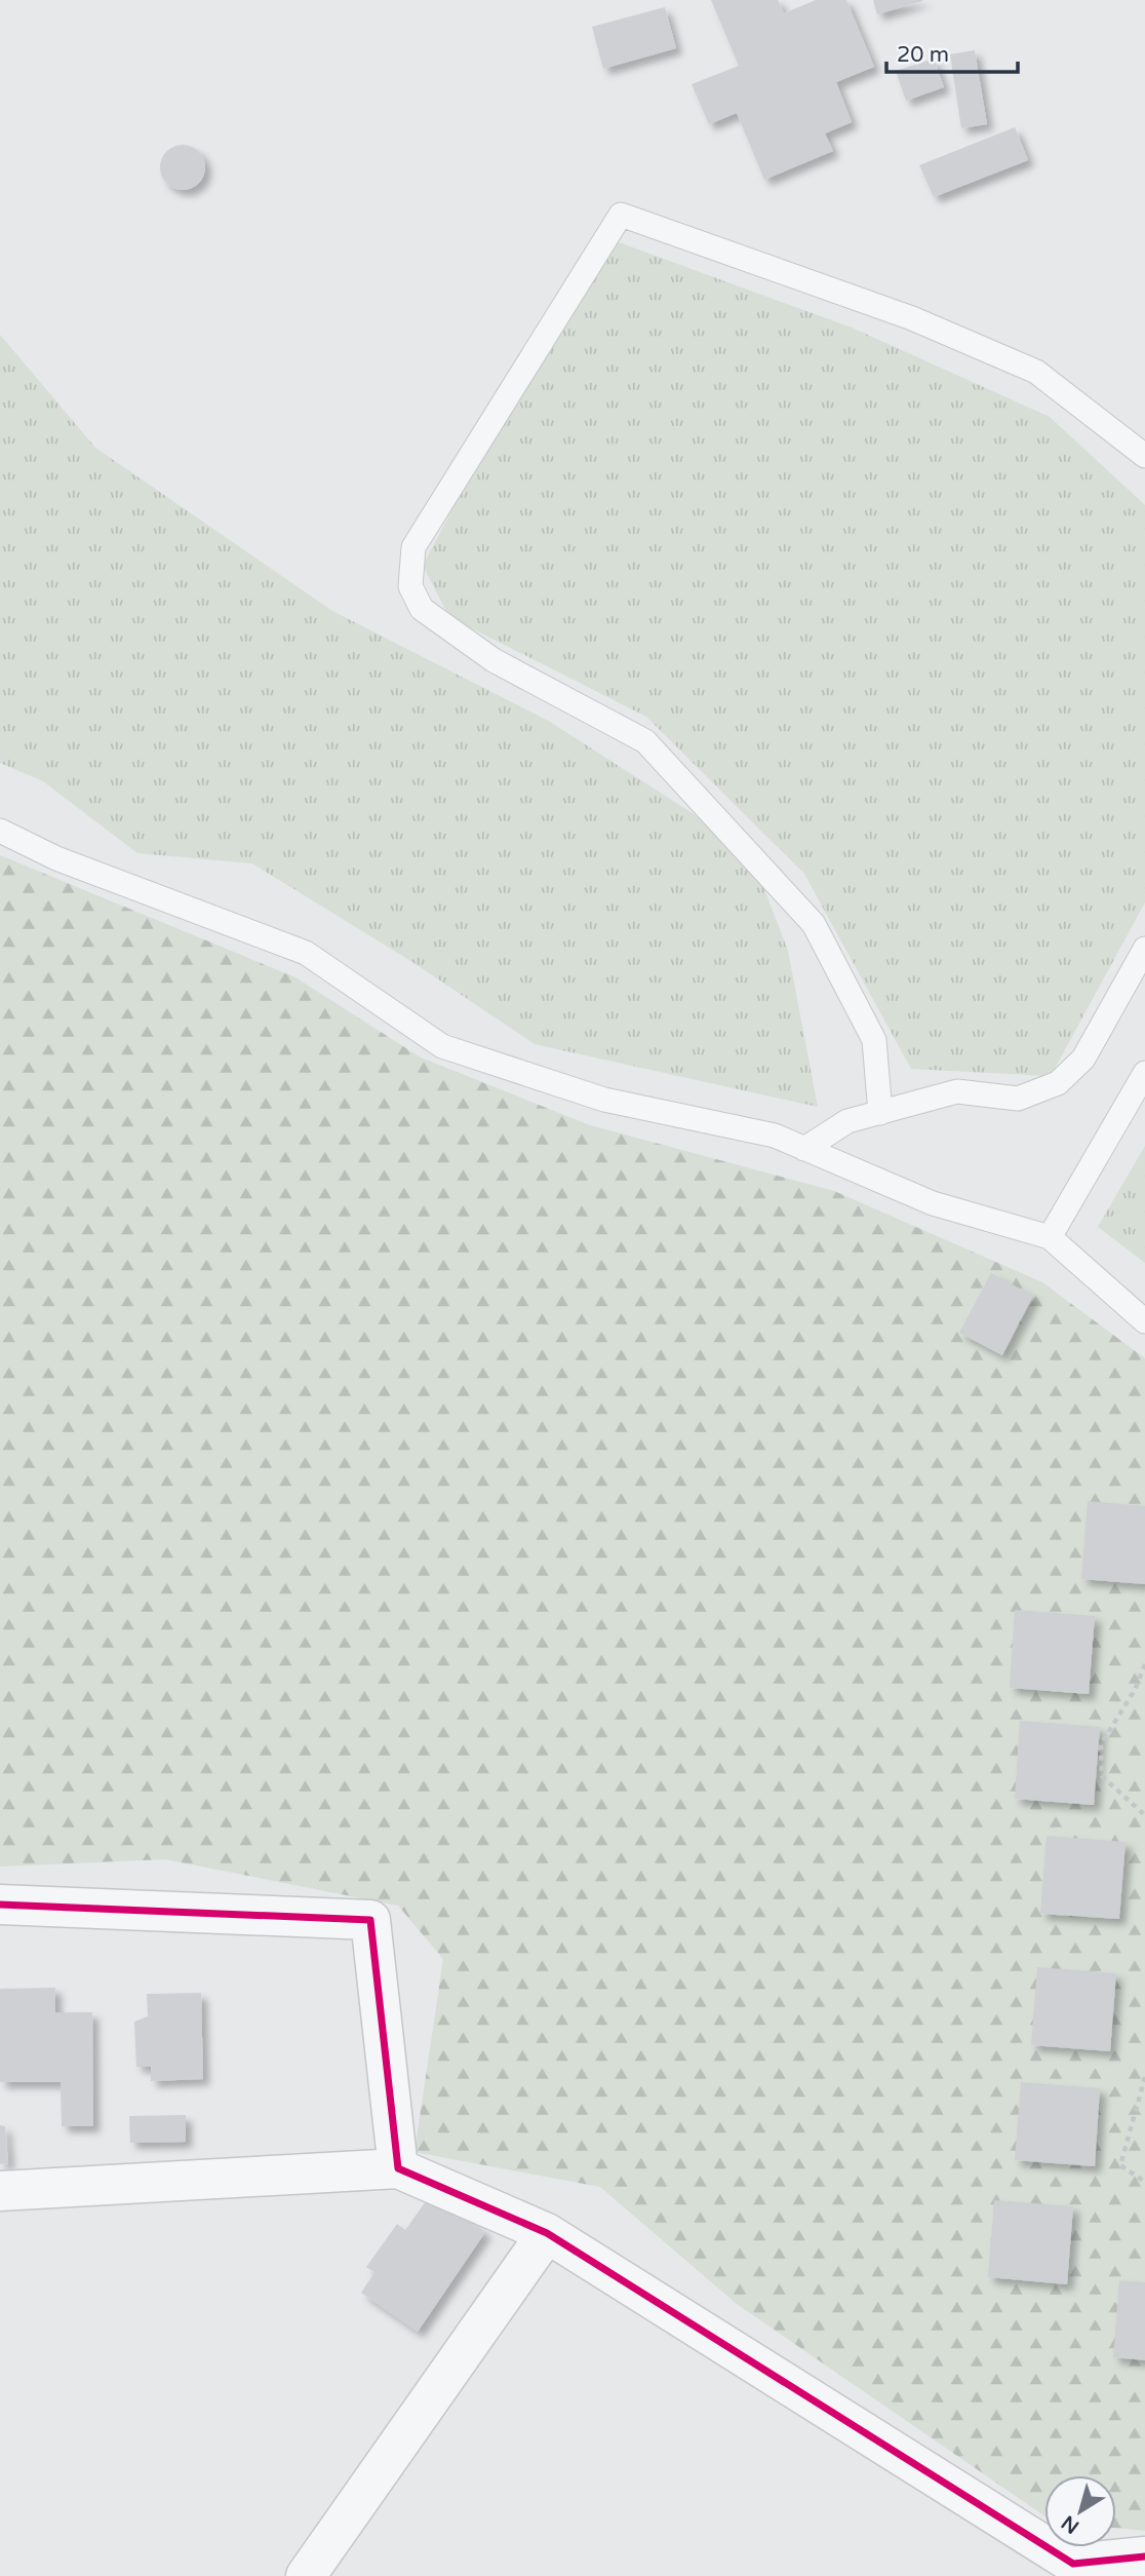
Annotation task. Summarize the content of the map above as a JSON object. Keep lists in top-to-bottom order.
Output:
{
  "scale_bar": "20 m",
  "north": "bottom left"
}
